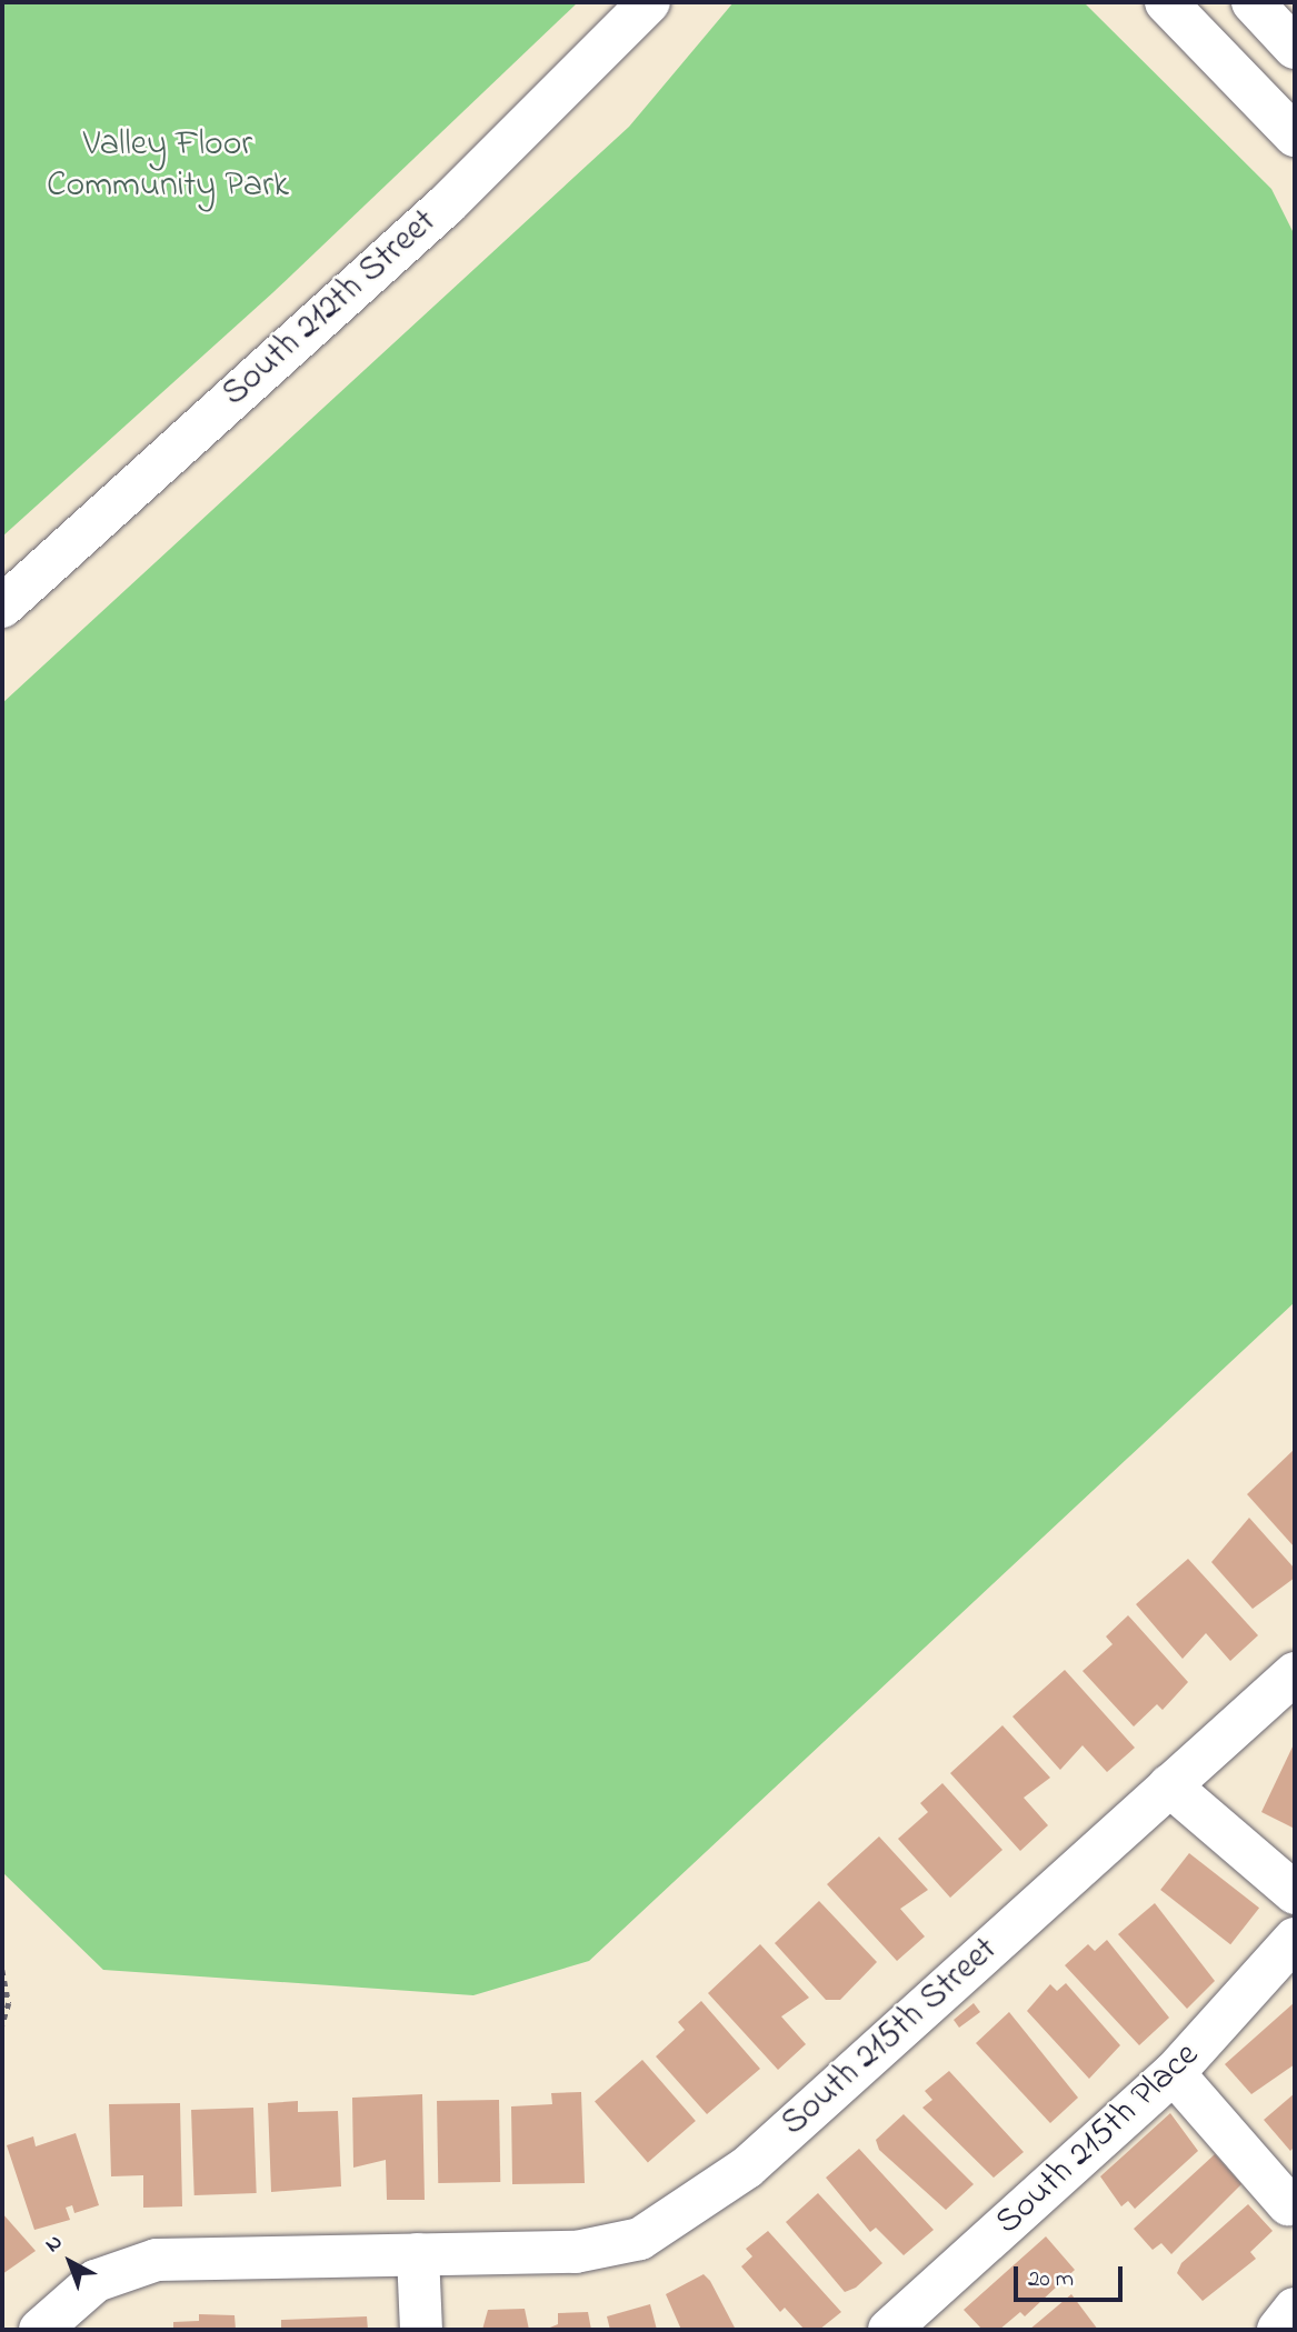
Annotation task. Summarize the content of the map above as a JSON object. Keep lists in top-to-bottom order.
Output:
{
  "streets": {
    "street": ["South 212th Street", "South 215th Street", "South 215th Place"]
  },
  "parks": ["Valley Floor Community Park"],
  "scale_bar": "20 m",
  "north": "top left"
}
